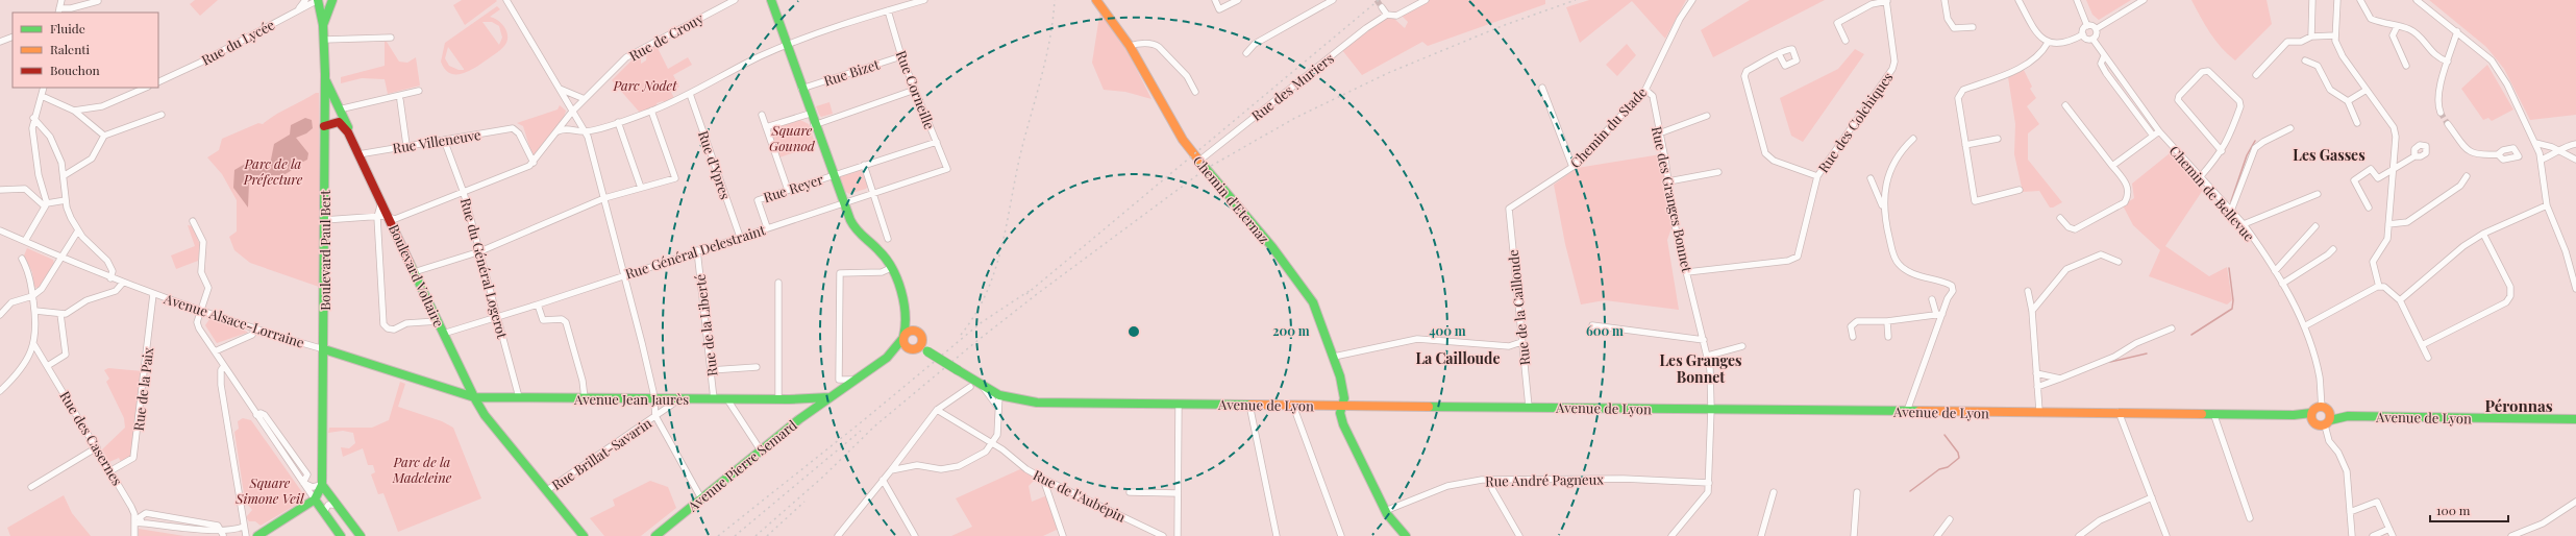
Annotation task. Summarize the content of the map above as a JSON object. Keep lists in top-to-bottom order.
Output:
{
  "streets": {
    "main road": [
      "Chemin d'Eternaz",
      "Boulevard Paul Bert",
      "Boulevard Voltaire",
      "Avenue Alsace-Lorraine",
      "Avenue Jean Jaurès",
      "Avenue de Lyon",
      "Avenue Pierre Semard"
    ],
    "street": [
      "Rue de Crouy",
      "Rue du Lycée",
      "Rue Bizet",
      "Rue des Muriers",
      "Rue Corneille",
      "Rue des Colchiques",
      "Chemin du Stade",
      "Rue Villeneuve",
      "Rue d'Ypres",
      "Rue Reyer",
      "Chemin de Bellevue",
      "Rue des Granges Bonnet",
      "Rue Général Delestraint",
      "Rue du Général Logerot",
      "Rue de la Cailloude",
      "Rue de la Liberté",
      "Rue de la Paix",
      "Rue des Casernes",
      "Rue Brillat-Savarin",
      "Rue André Pagneux",
      "Rue de l'Aubépin"
    ]
  },
  "crossings": [
    ["Rue de Crouy", "Rue Villeneuve"],
    ["Rue du Lycée", "Boulevard Paul Bert"],
    ["Rue Bizet", "Rue Corneille"],
    ["Rue des Muriers", "Chemin d'Eternaz"],
    ["Rue Corneille", "Rue Reyer"],
    ["Rue Corneille", "Rue Général Delestraint"],
    ["Rue des Colchiques", "Rue des Granges Bonnet"],
    ["Chemin du Stade", "Rue des Granges Bonnet"],
    ["Chemin du Stade", "Rue de la Cailloude"],
    ["Rue Villeneuve", "Rue du Général Logerot"],
    ["Rue Villeneuve", "Boulevard Voltaire"],
    ["Rue d'Ypres", "Rue Général Delestraint"],
    ["Rue Reyer", "Rue Général Delestraint"],
    ["Chemin d'Eternaz", "Avenue de Lyon"],
    ["Chemin d'Eternaz", "Rue André Pagneux"],
    ["Rue des Granges Bonnet", "Avenue de Lyon"],
    ["Rue des Granges Bonnet", "Rue André Pagneux"],
    ["Boulevard Paul Bert", "Boulevard Voltaire"],
    ["Boulevard Paul Bert", "Avenue Alsace-Lorraine"],
    ["Rue Général Delestraint", "Rue du Général Logerot"],
    ["Rue Général Delestraint", "Boulevard Voltaire"],
    ["Rue Général Delestraint", "Rue de la Liberté"],
    ["Rue du Général Logerot", "Avenue Jean Jaurès"],
    ["Boulevard Voltaire", "Avenue Alsace-Lorraine"],
    ["Boulevard Voltaire", "Avenue Jean Jaurès"],
    ["Boulevard Voltaire", "Rue Brillat-Savarin"],
    ["Rue de la Cailloude", "Avenue de Lyon"],
    ["Avenue Alsace-Lorraine", "Rue de la Paix"],
    ["Avenue Alsace-Lorraine", "Avenue Jean Jaurès"],
    ["Rue de la Liberté", "Avenue Jean Jaurès"],
    ["Rue de la Paix", "Rue des Casernes"],
    ["Avenue Jean Jaurès", "Rue Brillat-Savarin"],
    ["Avenue Jean Jaurès", "Avenue Pierre Semard"]
  ],
  "districts": [
    "Les Gasses",
    "La Cailloude",
    "Les Granges Bonnet",
    "Péronnas"
  ],
  "parks": [
    "Parc Nodet",
    "Square Gounod",
    "Parc de la Préfecture",
    "Parc de la Madeleine",
    "Square Simone Veil"
  ],
  "legend": ["Fluide", "Ralenti", "Bouchon"],
  "scale_bar": "100 m",
  "rings": ["200 m", "400 m", "600 m"]
}
